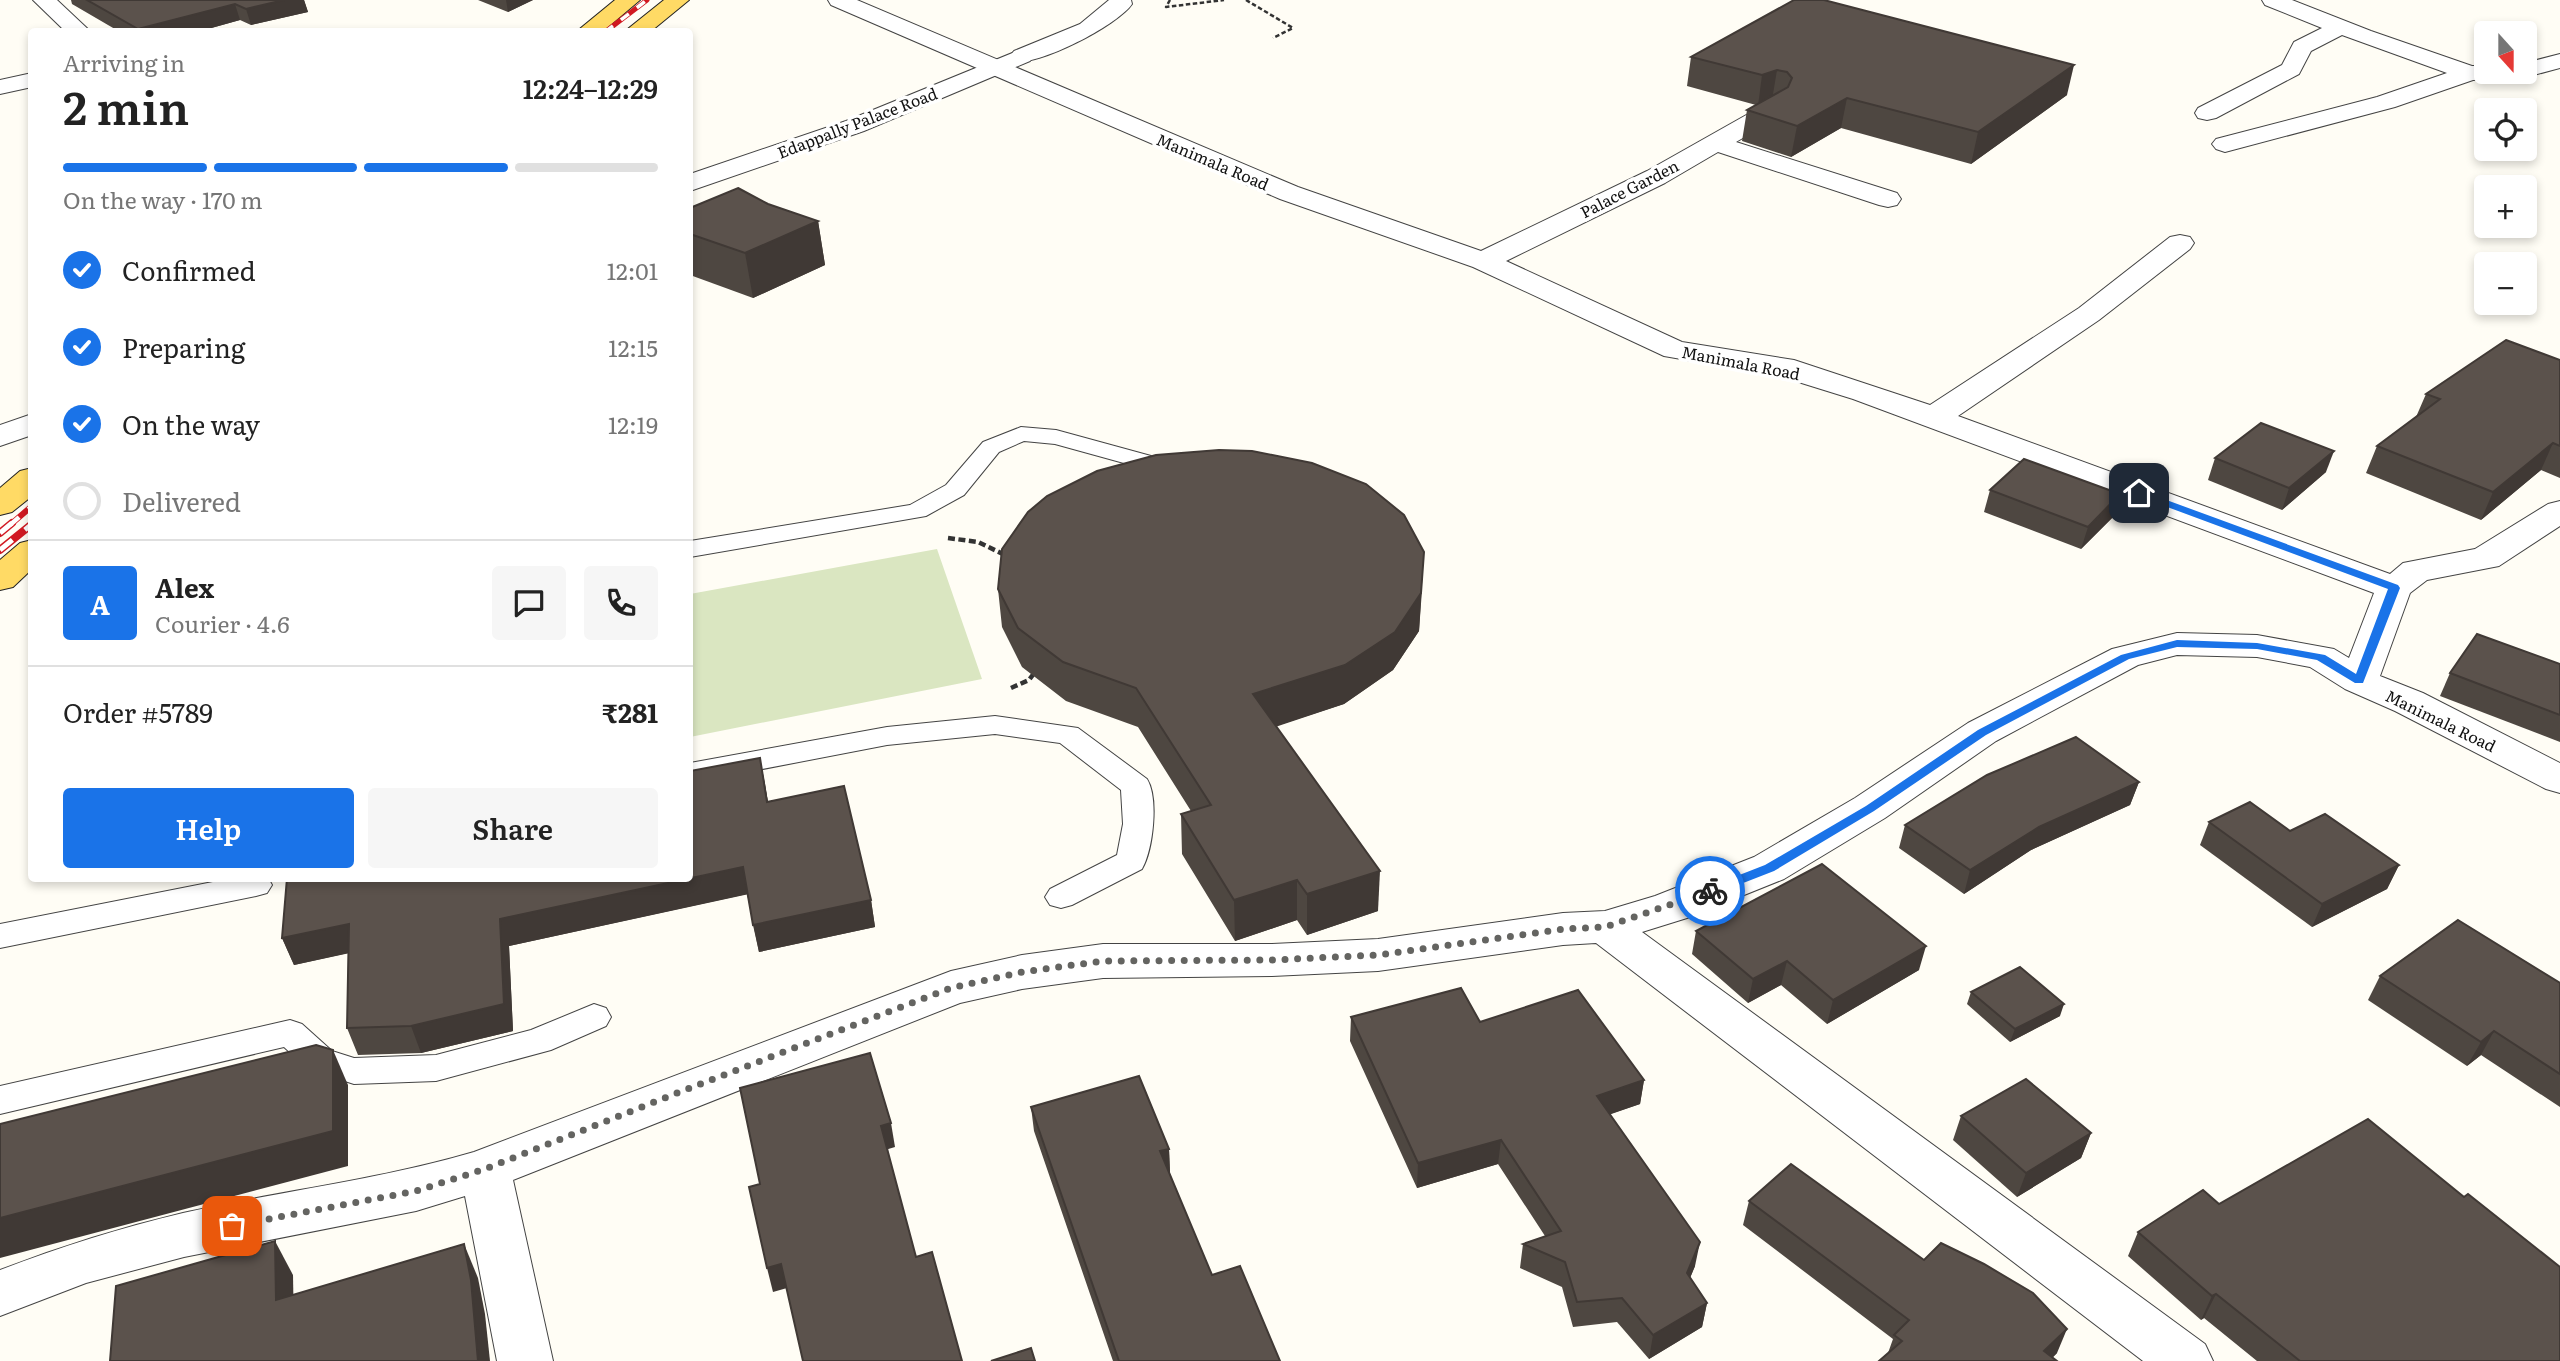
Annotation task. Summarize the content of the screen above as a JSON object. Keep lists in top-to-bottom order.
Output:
{
  "streets": {
    "street": ["Edappally Palace Road", "Manimala Road", "Palace Garden"]
  },
  "crossings": [
    ["Edappally Palace Road", "Manimala Road"],
    ["Manimala Road", "Palace Garden"]
  ],
  "north": "bottom",
  "page": {
    "map_buttons": ["+", "−"],
    "heading": ["2 min", "Arriving in", "12:24–12:29"],
    "panel": [
      "Alex",
      "Courier · 4.6",
      "Order #5789",
      "₹281"
    ],
    "bar": "On the way · 170 m",
    "list": [
      ["Confirmed", "12:01"],
      ["Preparing", "12:15"],
      ["On the way", "12:19"],
      "Delivered"
    ],
    "round": "A",
    "buttons": ["Help", "Share"]
  }
}
